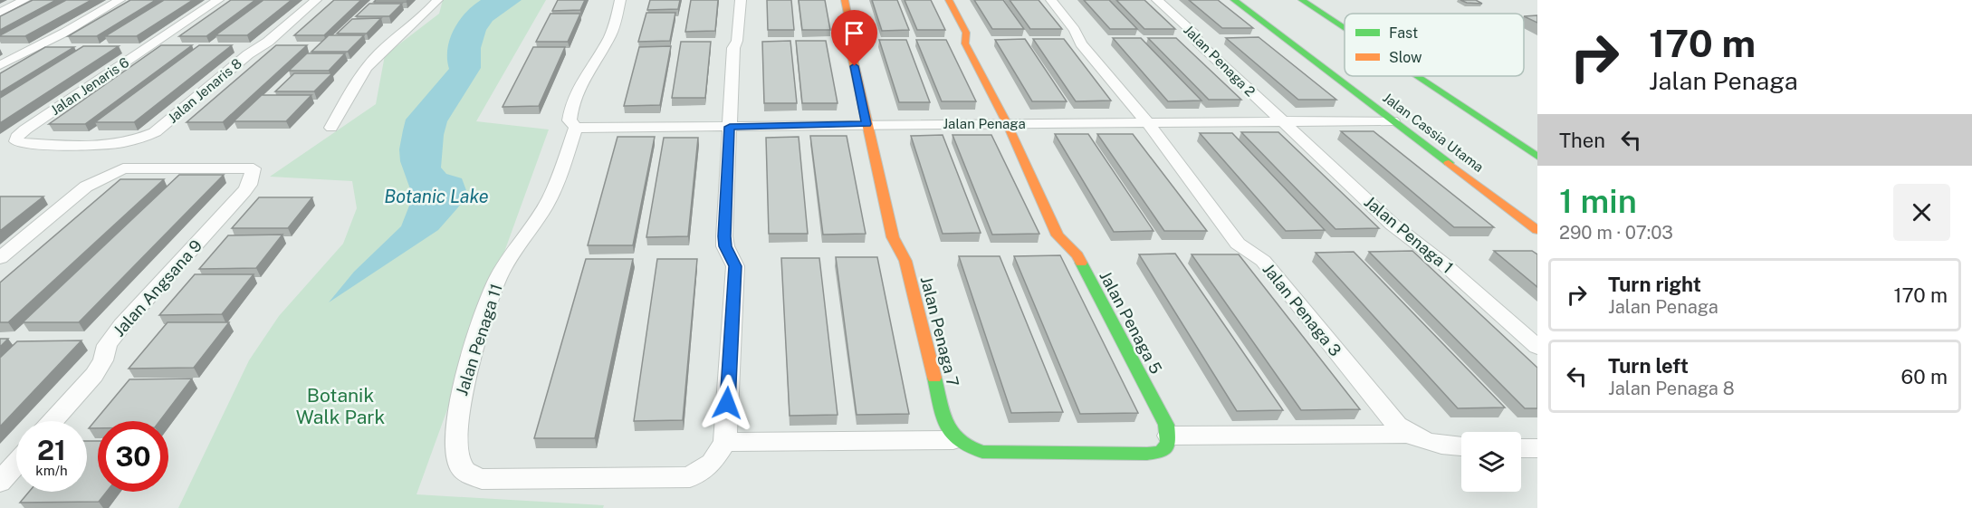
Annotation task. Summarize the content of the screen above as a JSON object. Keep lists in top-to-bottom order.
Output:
{
  "streets": {
    "street": [
      "Jalan Penaga 2",
      "Jalan Jenaris 6",
      "Jalan Jenaris 8",
      "Jalan Penaga",
      "Jalan Cassia Utama",
      "Jalan Penaga 1",
      "Jalan Angsana 9",
      "Jalan Penaga 3",
      "Jalan Penaga 5",
      "Jalan Penaga 7",
      "Jalan Penaga 11"
    ]
  },
  "crossings": [
    ["Jalan Penaga 2", "Jalan Penaga"],
    ["Jalan Penaga 2", "Jalan Penaga 1"],
    ["Jalan Jenaris 6", "Jalan Jenaris 8"],
    ["Jalan Penaga", "Jalan Cassia Utama"],
    ["Jalan Penaga", "Jalan Penaga 1"],
    ["Jalan Penaga", "Jalan Penaga 3"],
    ["Jalan Penaga", "Jalan Penaga 5"],
    ["Jalan Penaga", "Jalan Penaga 7"],
    ["Jalan Penaga", "Jalan Penaga 11"]
  ],
  "water": ["Botanic Lake"],
  "parks": ["Botanik Walk Park"],
  "legend": ["Fast", "Slow"],
  "page": {
    "turn": ["170 m", "Jalan Penaga"],
    "then": "Then",
    "heading": ["1 min", "290 m · 07:03"],
    "list": [
      {
        "name": "Turn right",
        "note": "Jalan Penaga",
        "value": "170 m"
      },
      {
        "name": "Turn left",
        "note": "Jalan Penaga 8",
        "value": "60 m"
      }
    ],
    "speed": "21 km/h",
    "limit": "30"
  }
}
